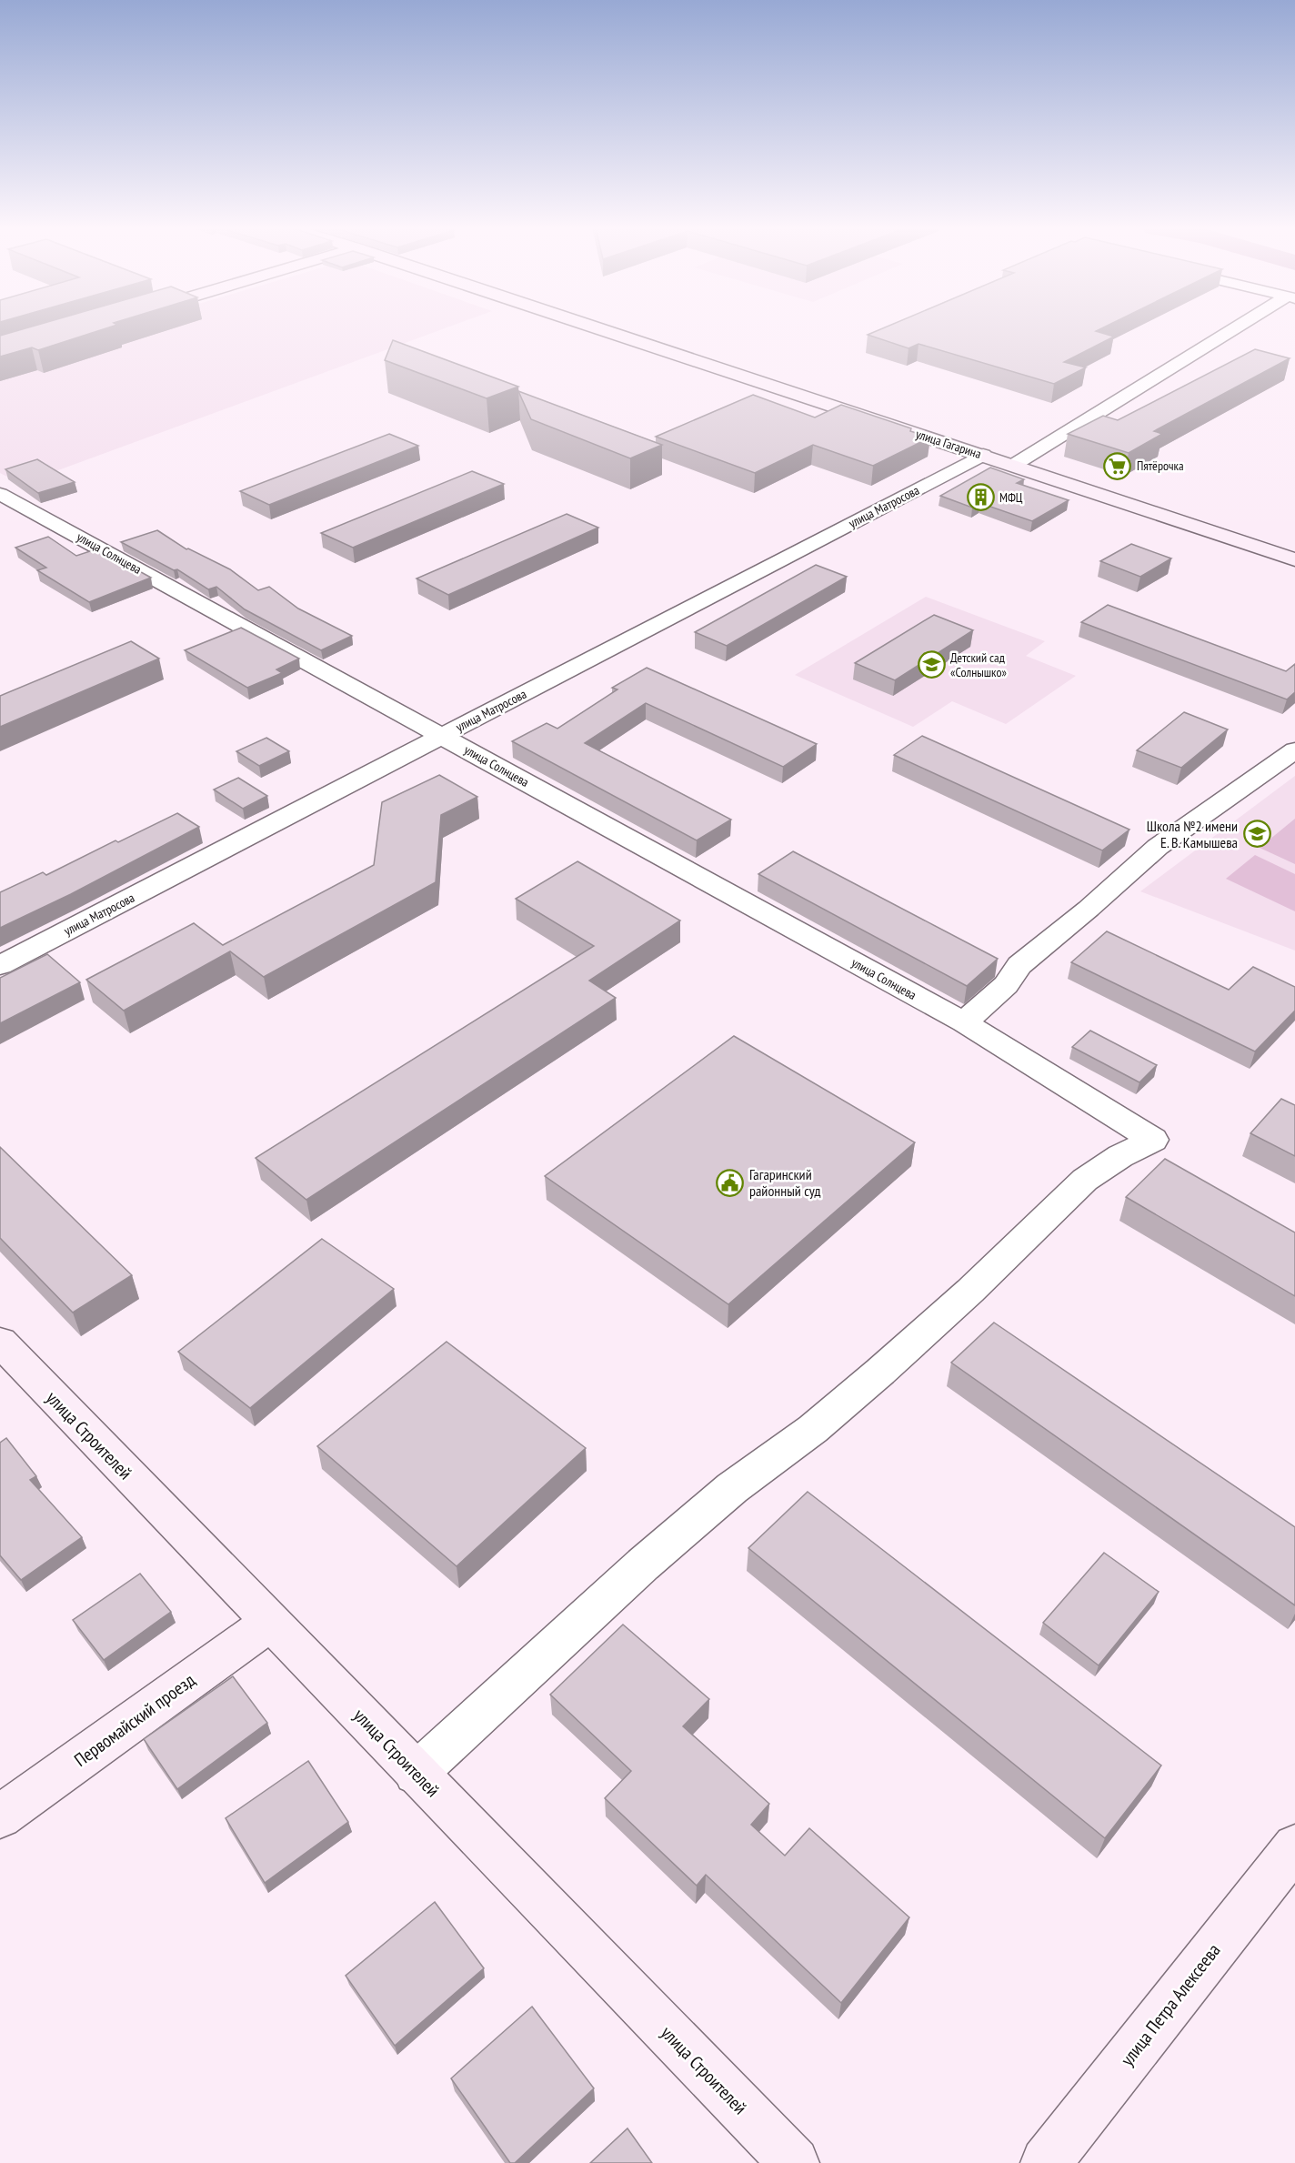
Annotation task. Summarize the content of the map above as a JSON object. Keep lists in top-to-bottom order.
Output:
{
  "streets": {
    "main road": [
      "улица Гагарина",
      "улица Строителей",
      "Первомайский проезд",
      "улица Петра Алексеева"
    ],
    "street": ["улица Матросова", "улица Солнцева"]
  },
  "crossings": [
    ["улица Гагарина", "улица Матросова"],
    ["улица Матросова", "улица Солнцева"],
    ["улица Солнцева", "улица Строителей"],
    ["улица Строителей", "Первомайский проезд"]
  ],
  "places": {
    "supermarket": ["Пятёрочка"],
    "building": ["МФЦ"],
    "school or university": ["Детский сад «Солнышко»", "Школа №2 имени Е. В. Камышева"],
    "public building": ["Гагаринский районный суд"]
  }
}
